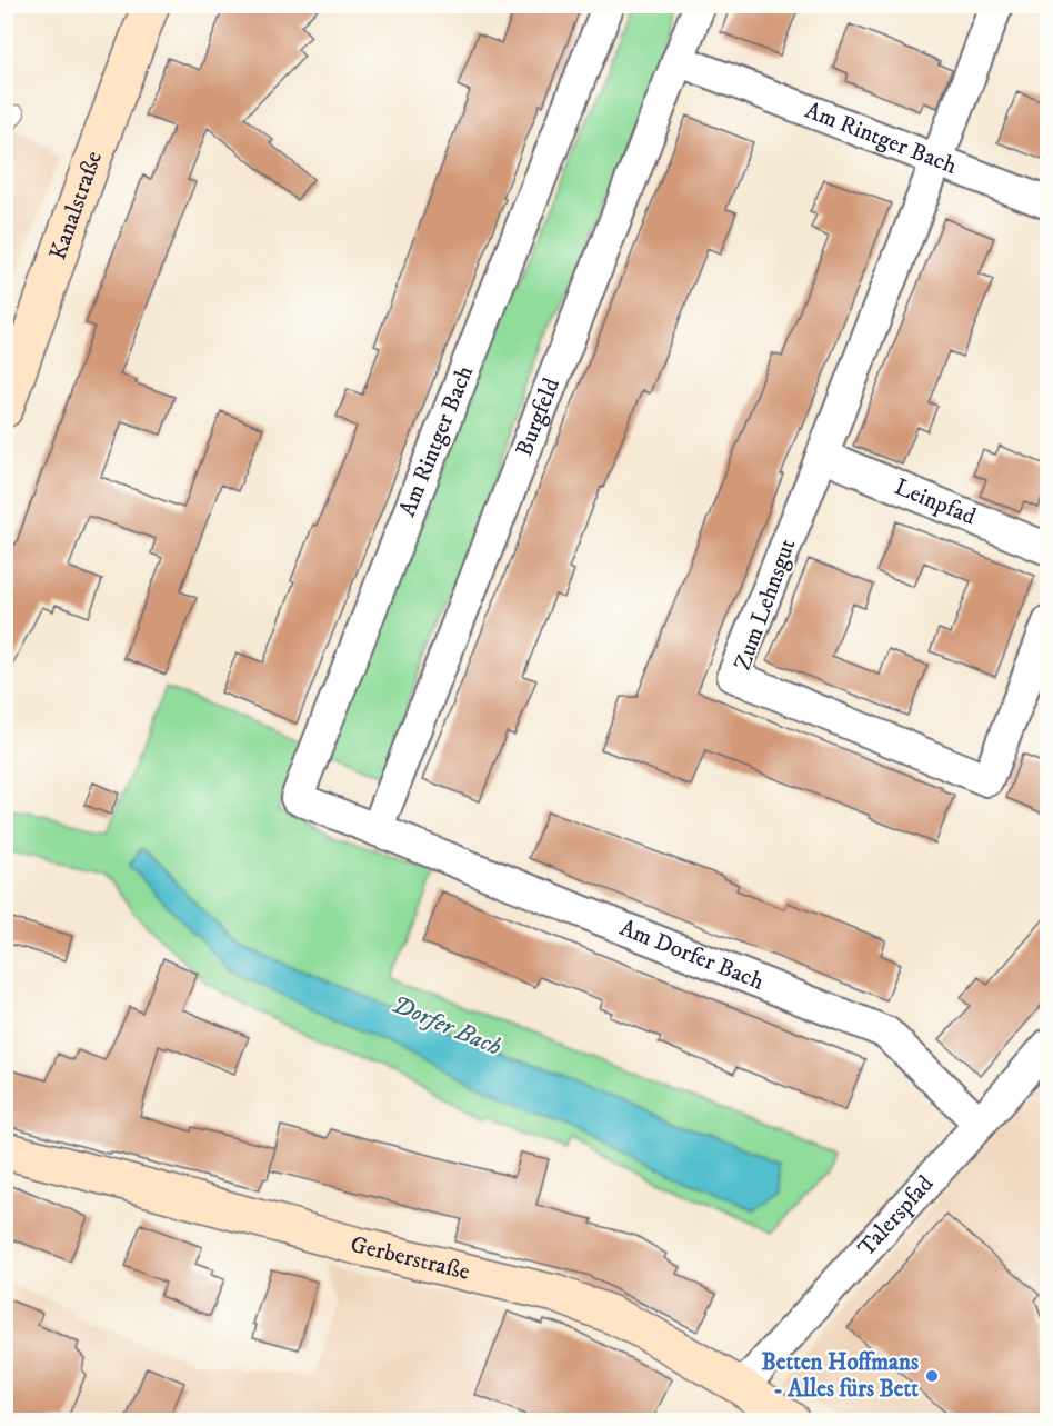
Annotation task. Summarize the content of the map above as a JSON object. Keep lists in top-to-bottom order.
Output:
{
  "streets": {
    "street": [
      "Am Rintger Bach",
      "Kanalstraße",
      "Burgfeld",
      "Leinpfad",
      "Zum Lehnsgut",
      "Am Dorfer Bach",
      "Talerspfad",
      "Gerberstraße"
    ]
  },
  "crossings": [
    ["Am Rintger Bach", "Burgfeld"],
    ["Am Rintger Bach", "Zum Lehnsgut"],
    ["Am Rintger Bach", "Am Dorfer Bach"],
    ["Burgfeld", "Am Dorfer Bach"],
    ["Leinpfad", "Zum Lehnsgut"],
    ["Am Dorfer Bach", "Talerspfad"],
    ["Talerspfad", "Gerberstraße"]
  ],
  "water": ["Dorfer Bach"],
  "places": ["Betten Hoffmans - Alles fürs Bett"]
}
